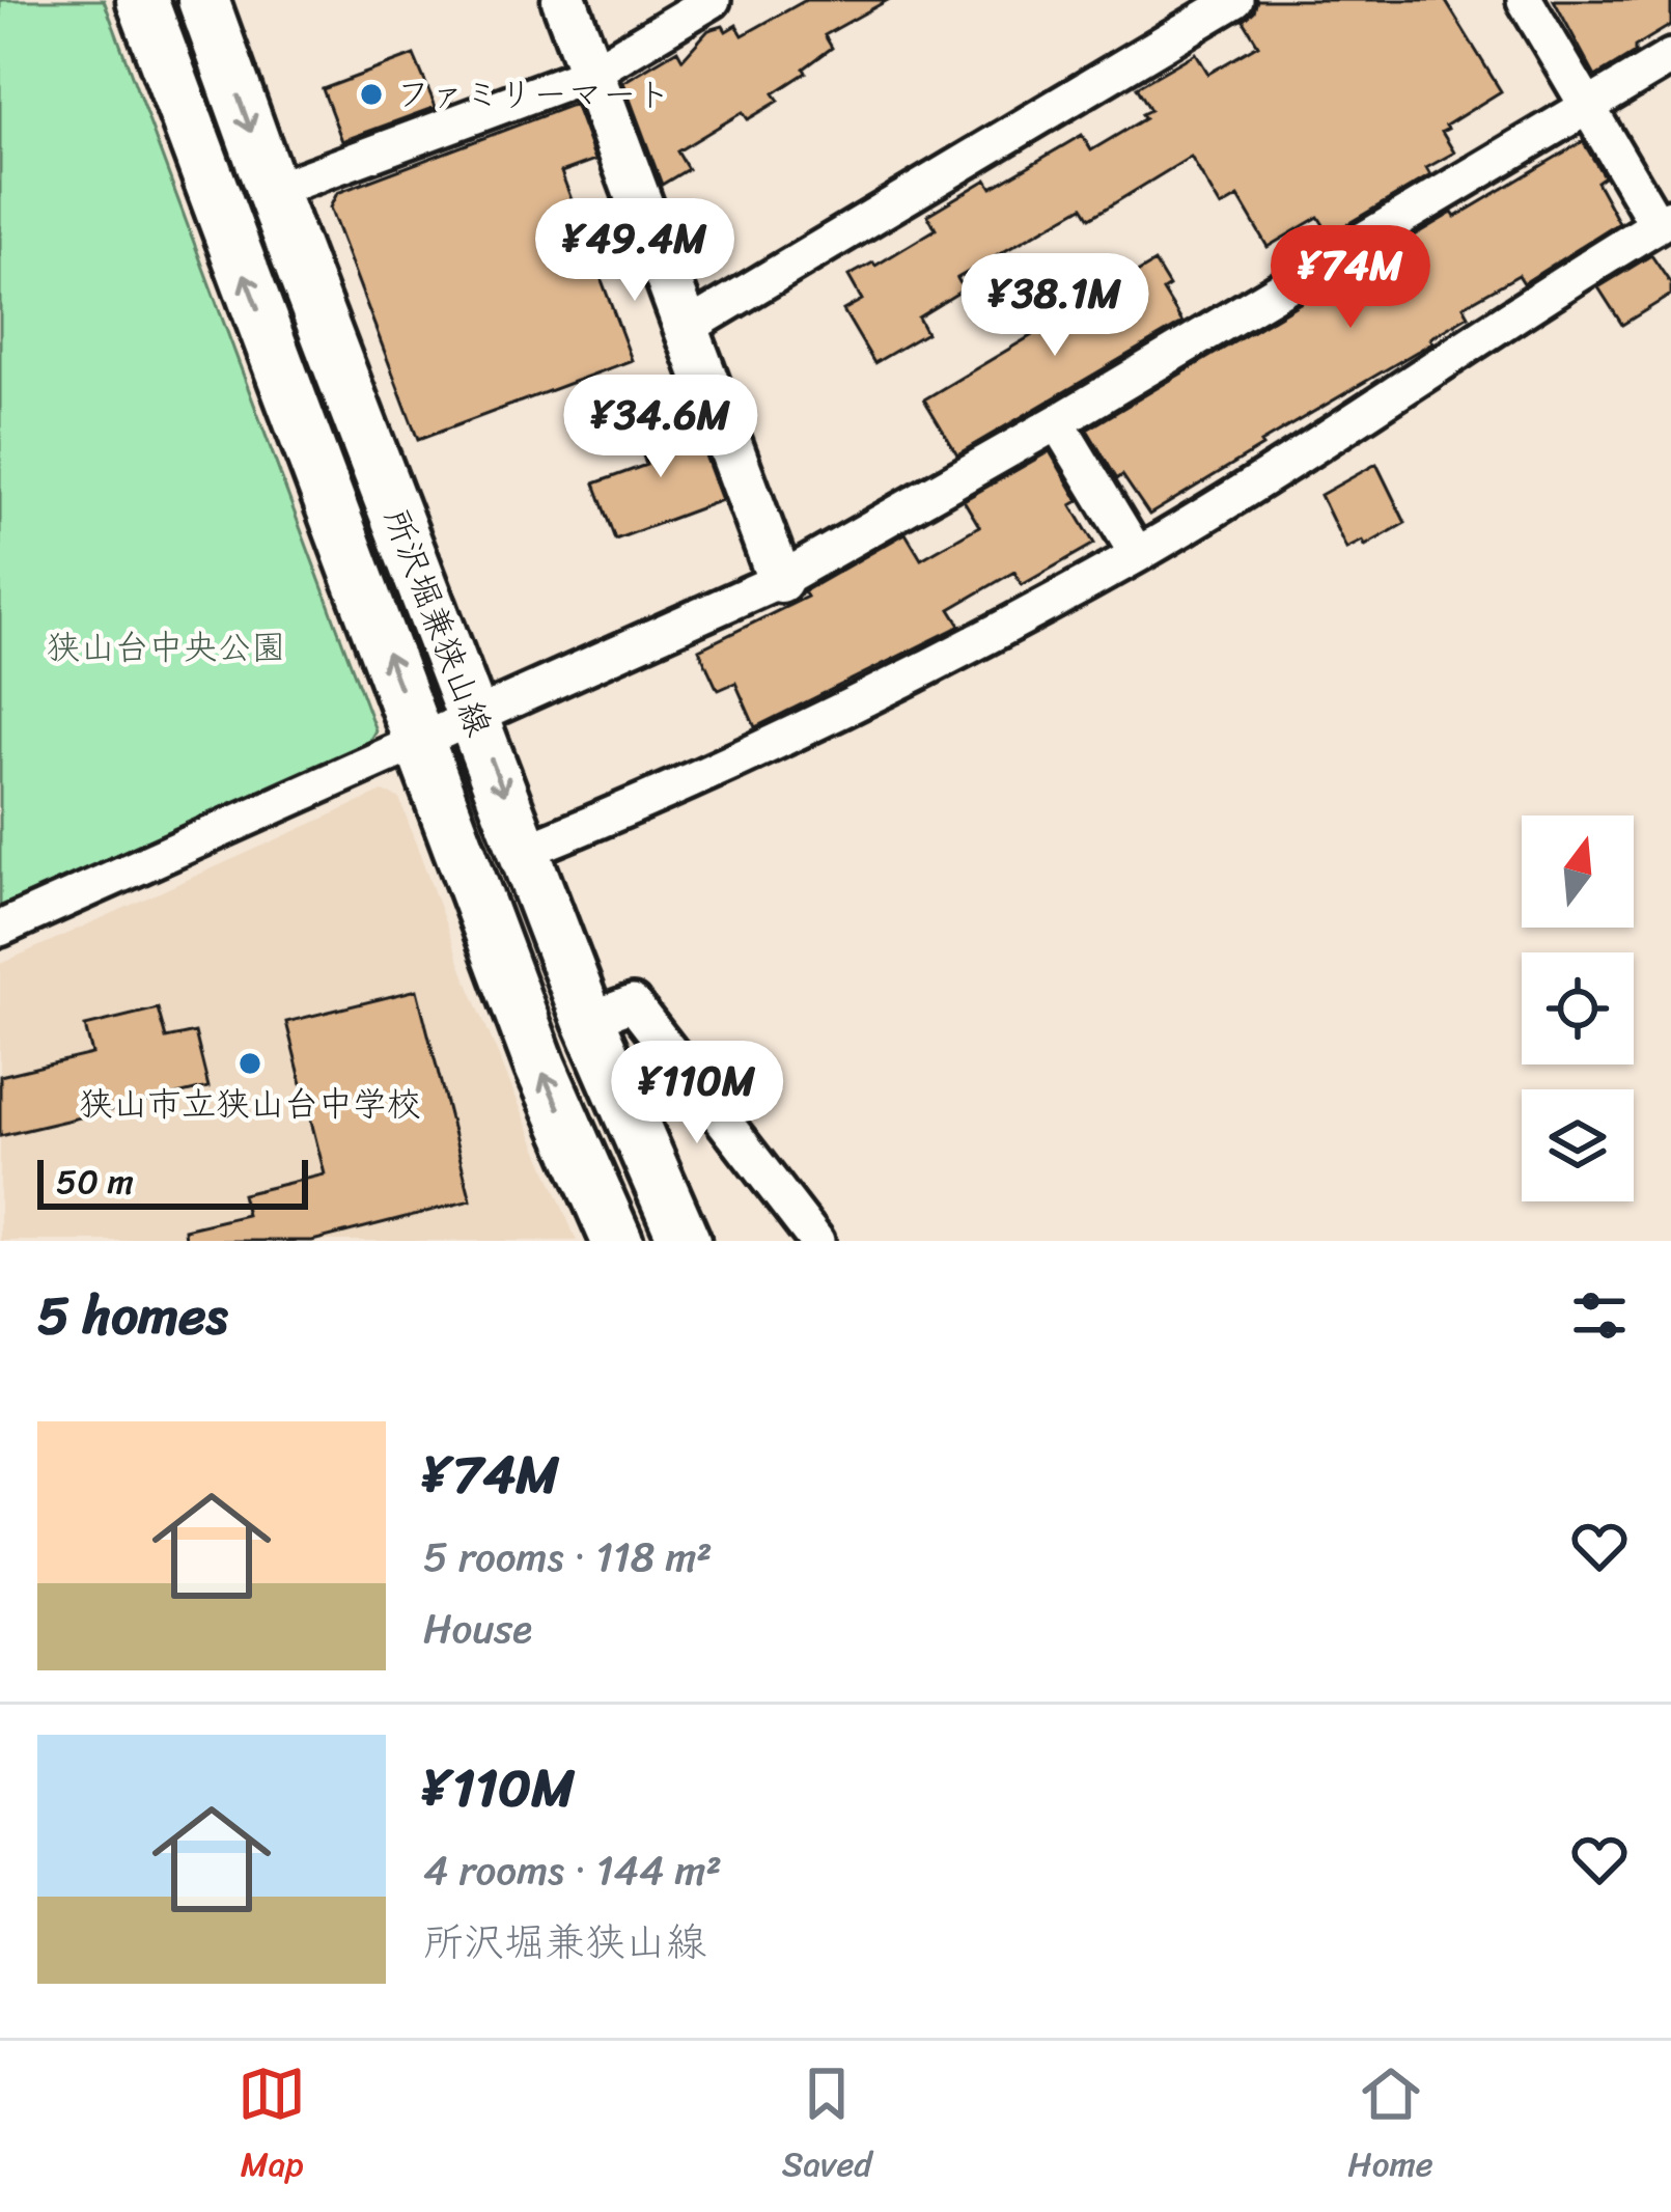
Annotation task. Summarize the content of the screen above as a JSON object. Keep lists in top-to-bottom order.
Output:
{
  "streets": {
    "main road": ["所沢堀兼狭山線"]
  },
  "parks": ["狭山台中央公園"],
  "places": ["ファミリーマート", "狭山市立狭山台中学校"],
  "scale_bar": "50 m",
  "north": "top",
  "page": {
    "price": [
      "¥49.4M",
      "¥74M",
      "¥38.1M",
      "¥34.6M",
      "¥110M"
    ],
    "scale": "50 m",
    "heading": "5 homes",
    "list": [
      {
        "name": "¥74M",
        "note": "5 rooms · 118 m² · House"
      },
      {
        "name": "¥110M",
        "note": "4 rooms · 144 m² · 所沢堀兼狭山線"
      }
    ],
    "tabs": ["Map", "Saved", "Home"]
  }
}
